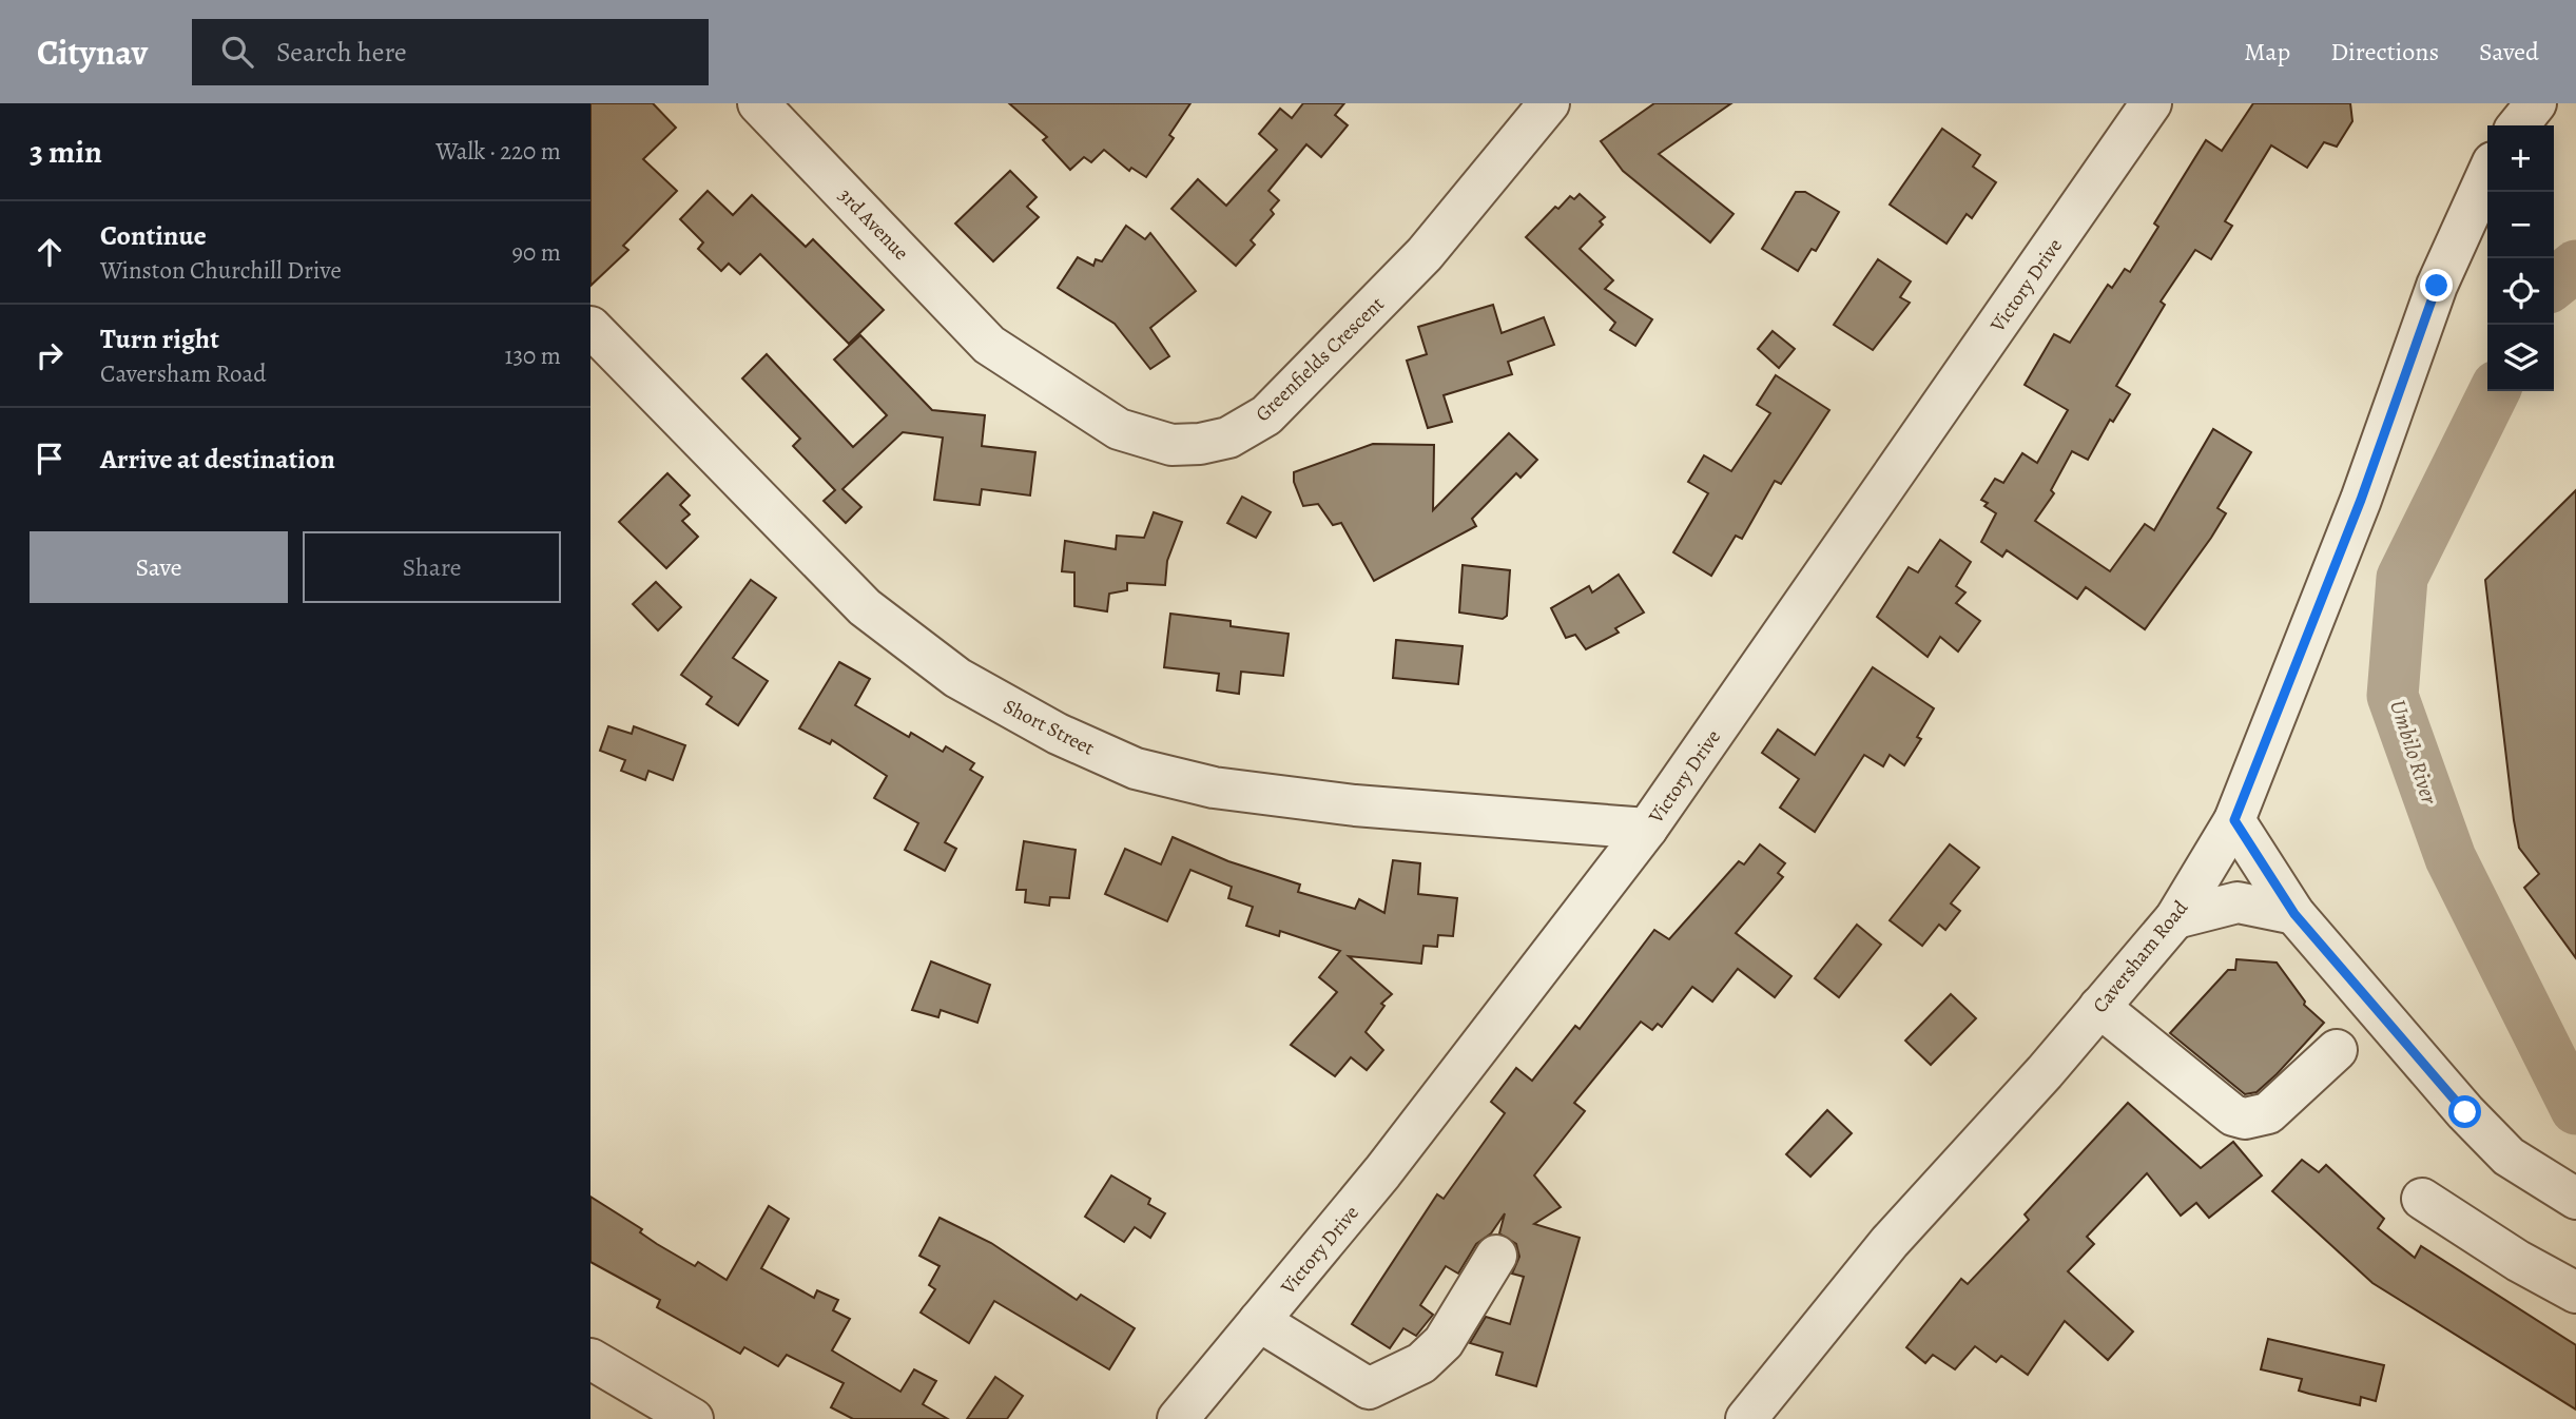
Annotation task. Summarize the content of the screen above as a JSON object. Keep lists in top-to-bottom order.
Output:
{
  "streets": {
    "street": [
      "3rd Avenue",
      "Victory Drive",
      "Greenfields Crescent",
      "Short Street",
      "Caversham Road"
    ]
  },
  "crossings": [
    ["3rd Avenue", "Greenfields Crescent"],
    ["Victory Drive", "Short Street"]
  ],
  "water": ["Umbilo River"],
  "page": {
    "header": "Citynav",
    "search": "Search here",
    "nav": ["Map", "Directions", "Saved"],
    "heading": ["3 min", "Walk · 220 m"],
    "map_buttons": ["+", "−"],
    "list": [
      ["Continue", "Winston Churchill Drive", "90 m"],
      ["Turn right", "Caversham Road", "130 m"],
      "Arrive at destination"
    ],
    "buttons": ["Save", "Share"]
  }
}
